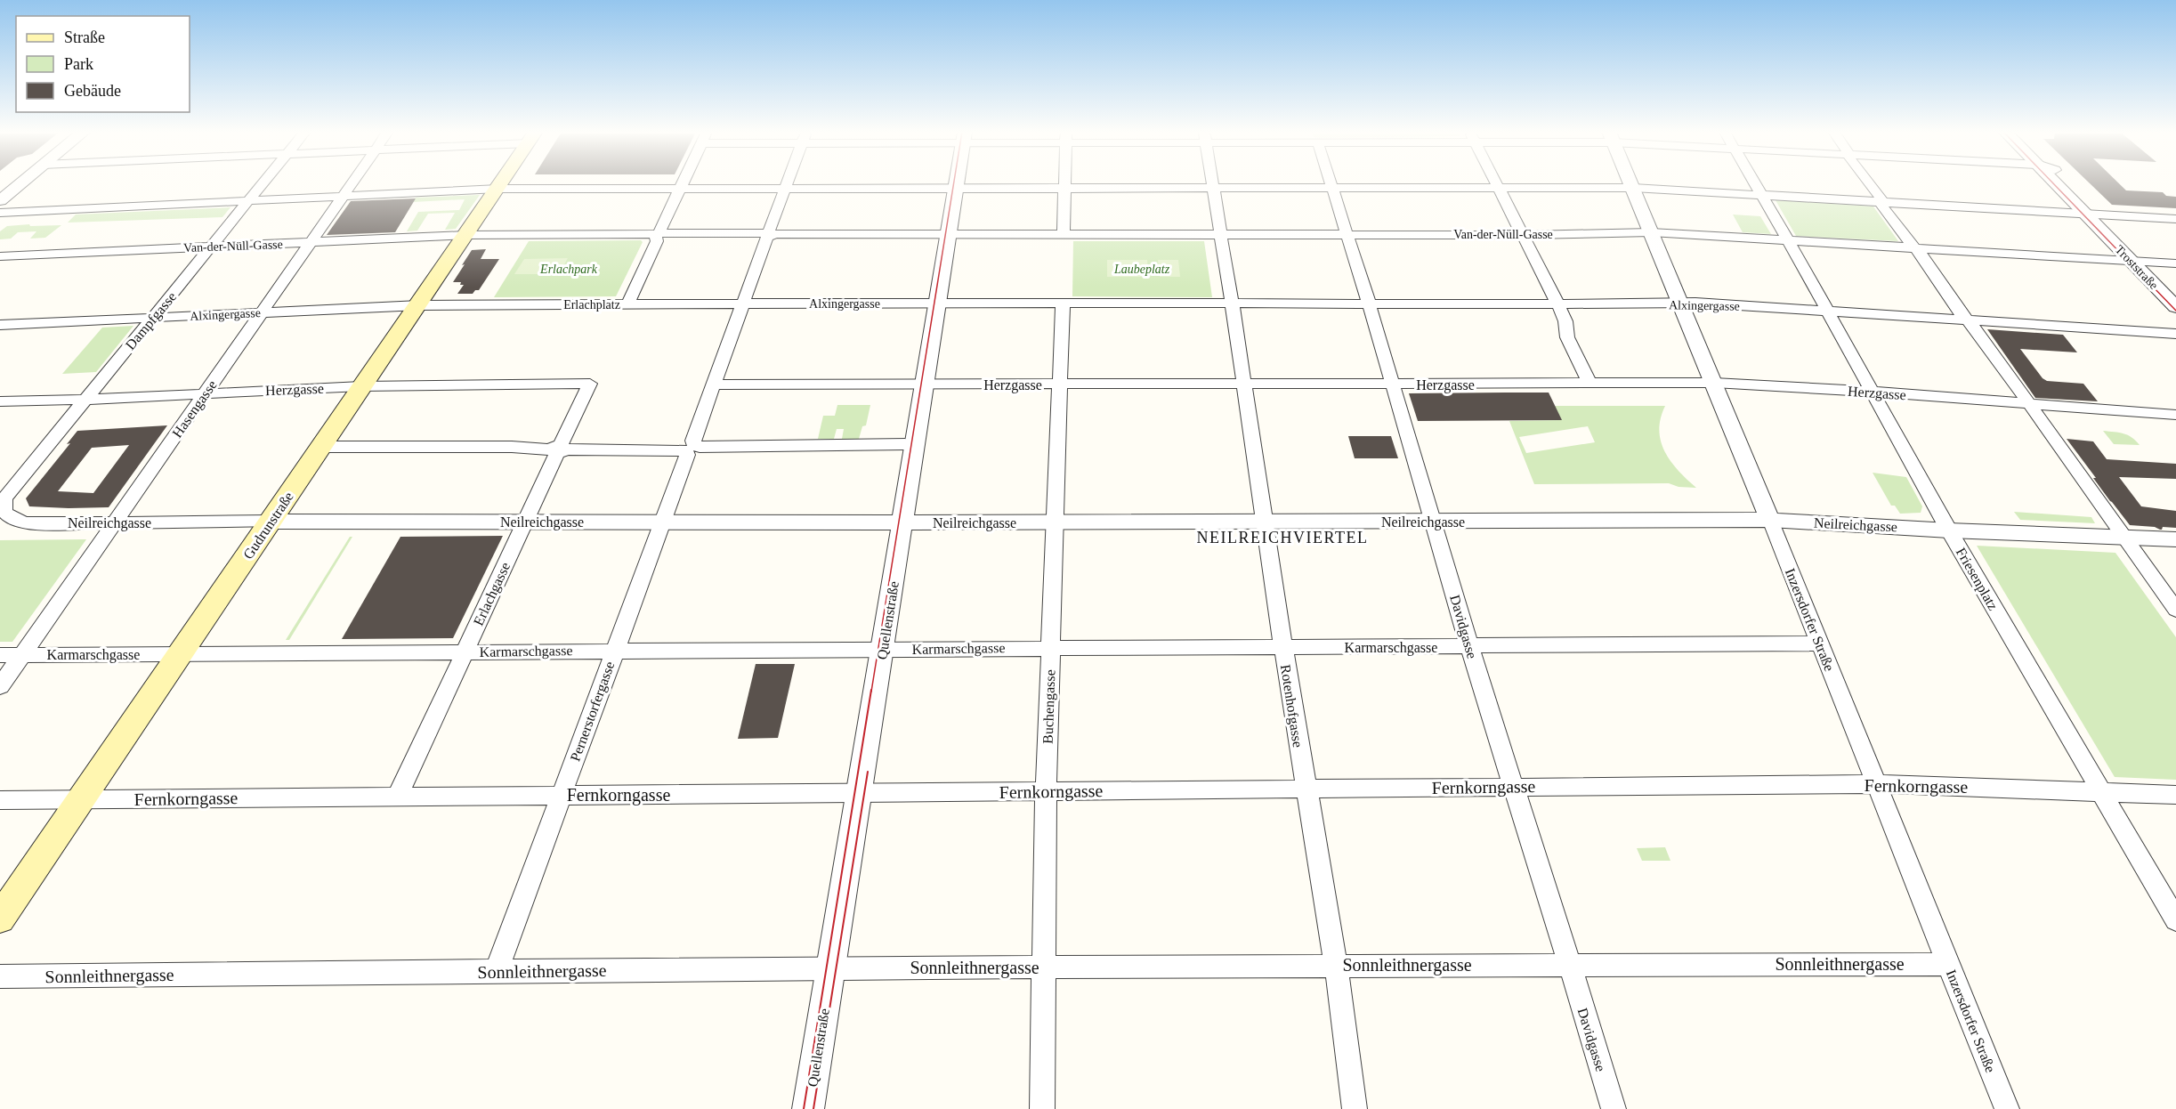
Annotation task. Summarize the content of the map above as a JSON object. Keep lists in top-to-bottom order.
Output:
{
  "streets": {
    "main road": ["Gudrunstraße"],
    "street": [
      "Van-der-Nüll-Gasse",
      "Troststraße",
      "Alxingergasse",
      "Erlachplatz",
      "Dampfgasse",
      "Herzgasse",
      "Hasengasse",
      "Neilreichgasse",
      "Friesenplatz",
      "Erlachgasse",
      "Inzersdorfer Straße",
      "Quellenstraße",
      "Davidgasse",
      "Karmarschgasse",
      "Rotenhofgasse",
      "Buchengasse",
      "Pernerstorfergasse",
      "Fernkorngasse",
      "Sonnleithnergasse"
    ]
  },
  "crossings": [
    ["Van-der-Nüll-Gasse", "Erlachplatz"],
    ["Van-der-Nüll-Gasse", "Dampfgasse"],
    ["Van-der-Nüll-Gasse", "Hasengasse"],
    ["Van-der-Nüll-Gasse", "Gudrunstraße"],
    ["Van-der-Nüll-Gasse", "Inzersdorfer Straße"],
    ["Van-der-Nüll-Gasse", "Davidgasse"],
    ["Alxingergasse", "Erlachplatz"],
    ["Alxingergasse", "Dampfgasse"],
    ["Alxingergasse", "Hasengasse"],
    ["Alxingergasse", "Gudrunstraße"],
    ["Alxingergasse", "Inzersdorfer Straße"],
    ["Alxingergasse", "Quellenstraße"],
    ["Alxingergasse", "Davidgasse"],
    ["Alxingergasse", "Rotenhofgasse"],
    ["Alxingergasse", "Buchengasse"],
    ["Alxingergasse", "Pernerstorfergasse"],
    ["Erlachplatz", "Gudrunstraße"],
    ["Dampfgasse", "Herzgasse"],
    ["Dampfgasse", "Neilreichgasse"],
    ["Herzgasse", "Hasengasse"],
    ["Herzgasse", "Gudrunstraße"],
    ["Herzgasse", "Erlachgasse"],
    ["Herzgasse", "Inzersdorfer Straße"],
    ["Herzgasse", "Quellenstraße"],
    ["Herzgasse", "Davidgasse"],
    ["Herzgasse", "Rotenhofgasse"],
    ["Herzgasse", "Buchengasse"],
    ["Herzgasse", "Pernerstorfergasse"],
    ["Hasengasse", "Neilreichgasse"],
    ["Hasengasse", "Karmarschgasse"],
    ["Neilreichgasse", "Gudrunstraße"],
    ["Neilreichgasse", "Friesenplatz"],
    ["Neilreichgasse", "Erlachgasse"],
    ["Neilreichgasse", "Inzersdorfer Straße"],
    ["Neilreichgasse", "Quellenstraße"],
    ["Neilreichgasse", "Davidgasse"],
    ["Neilreichgasse", "Rotenhofgasse"],
    ["Neilreichgasse", "Buchengasse"],
    ["Neilreichgasse", "Pernerstorfergasse"],
    ["Gudrunstraße", "Karmarschgasse"],
    ["Gudrunstraße", "Fernkorngasse"],
    ["Friesenplatz", "Fernkorngasse"],
    ["Erlachgasse", "Karmarschgasse"],
    ["Erlachgasse", "Fernkorngasse"],
    ["Inzersdorfer Straße", "Karmarschgasse"],
    ["Inzersdorfer Straße", "Fernkorngasse"],
    ["Inzersdorfer Straße", "Sonnleithnergasse"],
    ["Quellenstraße", "Karmarschgasse"],
    ["Quellenstraße", "Fernkorngasse"],
    ["Quellenstraße", "Sonnleithnergasse"],
    ["Davidgasse", "Karmarschgasse"],
    ["Davidgasse", "Fernkorngasse"],
    ["Davidgasse", "Sonnleithnergasse"],
    ["Karmarschgasse", "Rotenhofgasse"],
    ["Karmarschgasse", "Buchengasse"],
    ["Karmarschgasse", "Pernerstorfergasse"],
    ["Rotenhofgasse", "Fernkorngasse"],
    ["Rotenhofgasse", "Sonnleithnergasse"],
    ["Buchengasse", "Fernkorngasse"],
    ["Buchengasse", "Sonnleithnergasse"],
    ["Pernerstorfergasse", "Fernkorngasse"],
    ["Pernerstorfergasse", "Sonnleithnergasse"]
  ],
  "districts": ["NEILREICHVIERTEL"],
  "parks": ["Erlachpark", "Laubeplatz"],
  "legend": ["Straße", "Park", "Gebäude"]
}
